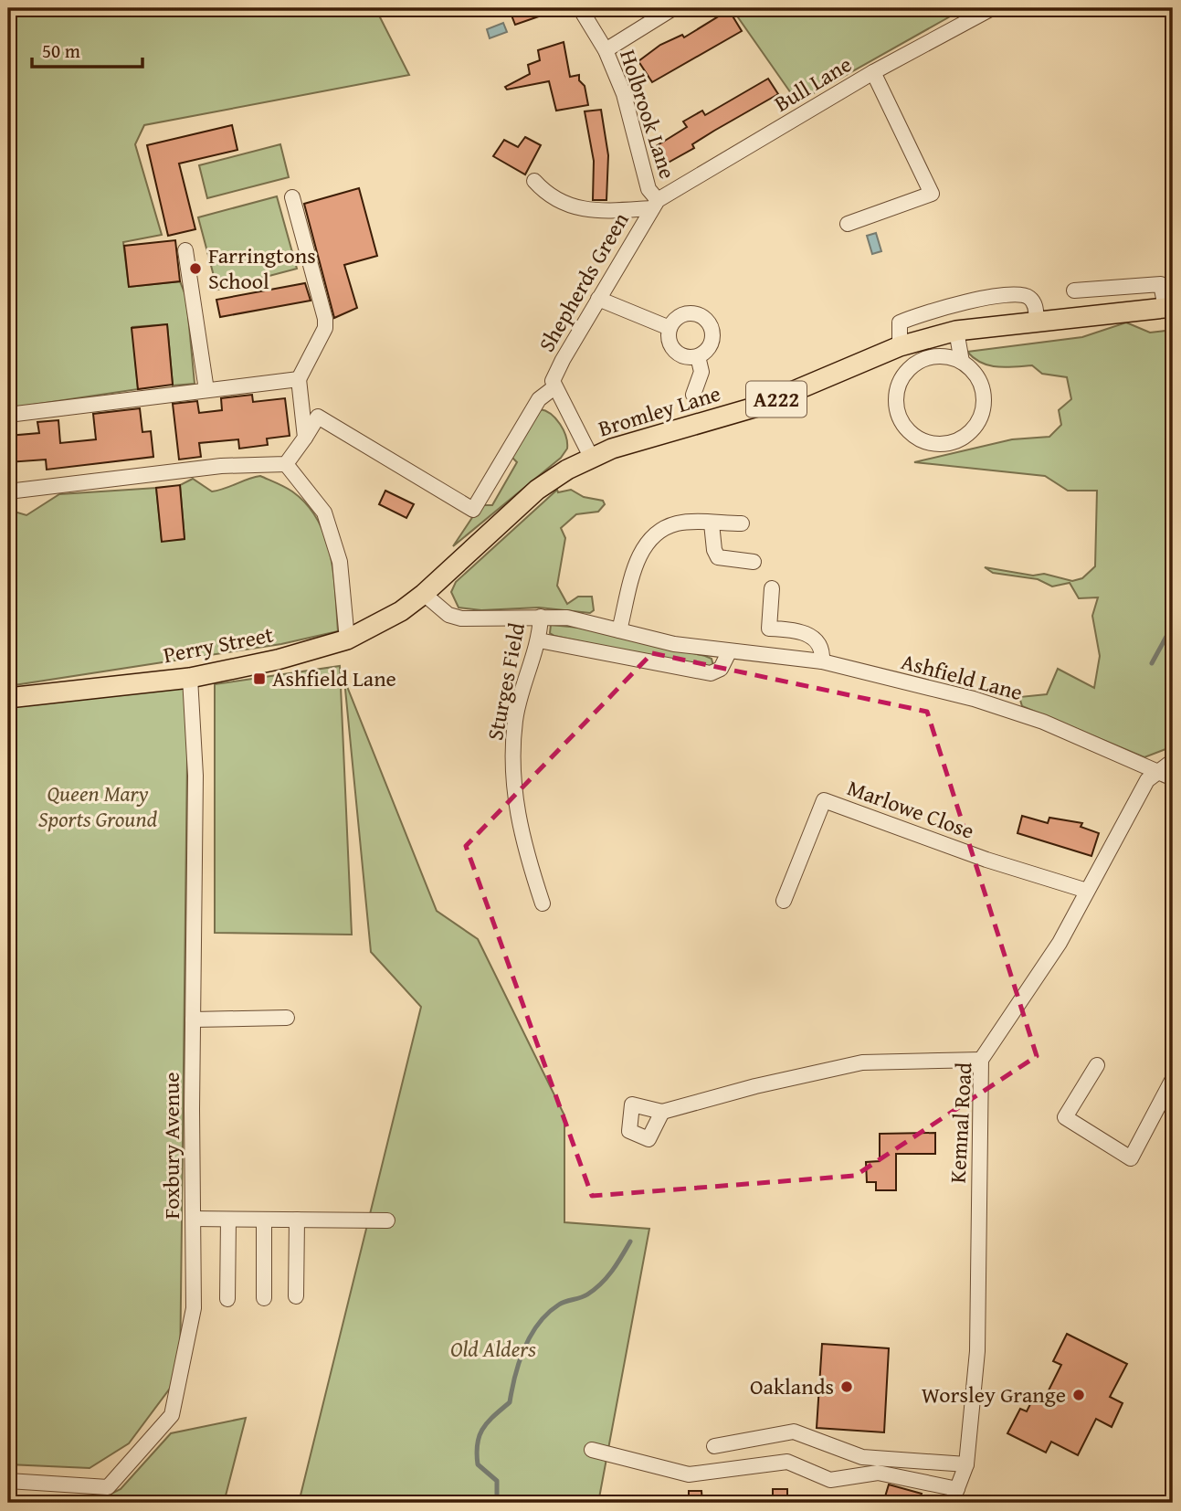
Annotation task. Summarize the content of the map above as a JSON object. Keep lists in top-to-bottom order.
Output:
{
  "streets": {
    "main road": ["A222", "Bromley Lane", "Perry Street"],
    "street": [
      "Bull Lane",
      "Holbrook Lane",
      "Shepherds Green",
      "Ashfield Lane",
      "Sturges Field",
      "Marlowe Close",
      "Kemnal Road",
      "Foxbury Avenue"
    ]
  },
  "crossings": [
    ["Bull Lane", "Holbrook Lane"],
    ["Bull Lane", "Shepherds Green"],
    ["Holbrook Lane", "Shepherds Green"],
    ["Shepherds Green", "Bromley Lane"],
    ["Bromley Lane", "Perry Street"],
    ["Bromley Lane", "Ashfield Lane"],
    ["Perry Street", "Ashfield Lane"],
    ["Perry Street", "Foxbury Avenue"],
    ["Ashfield Lane", "Sturges Field"],
    ["Ashfield Lane", "Kemnal Road"],
    ["Marlowe Close", "Kemnal Road"]
  ],
  "parks": ["Queen Mary Sports Ground", "Old Alders"],
  "places": {
    "other": ["Farringtons School", "Oaklands", "Worsley Grange"],
    "transit": ["Ashfield Lane"]
  },
  "scale_bar": "50 m"
}
